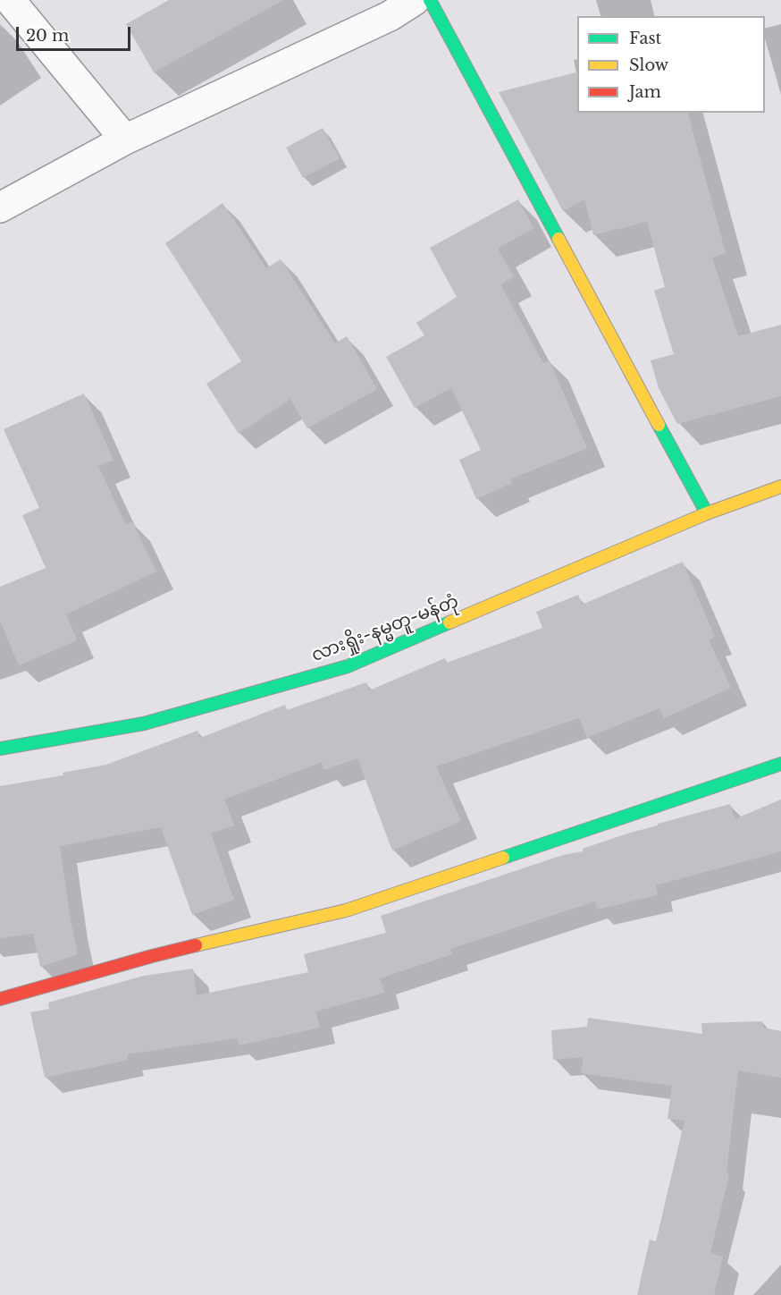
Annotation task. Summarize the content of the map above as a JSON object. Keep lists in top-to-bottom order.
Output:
{
  "streets": {
    "street": ["လားရှိုး-နမ္မတူ-မန်တုံ"]
  },
  "legend": ["Fast", "Slow", "Jam"],
  "scale_bar": "20 m"
}
